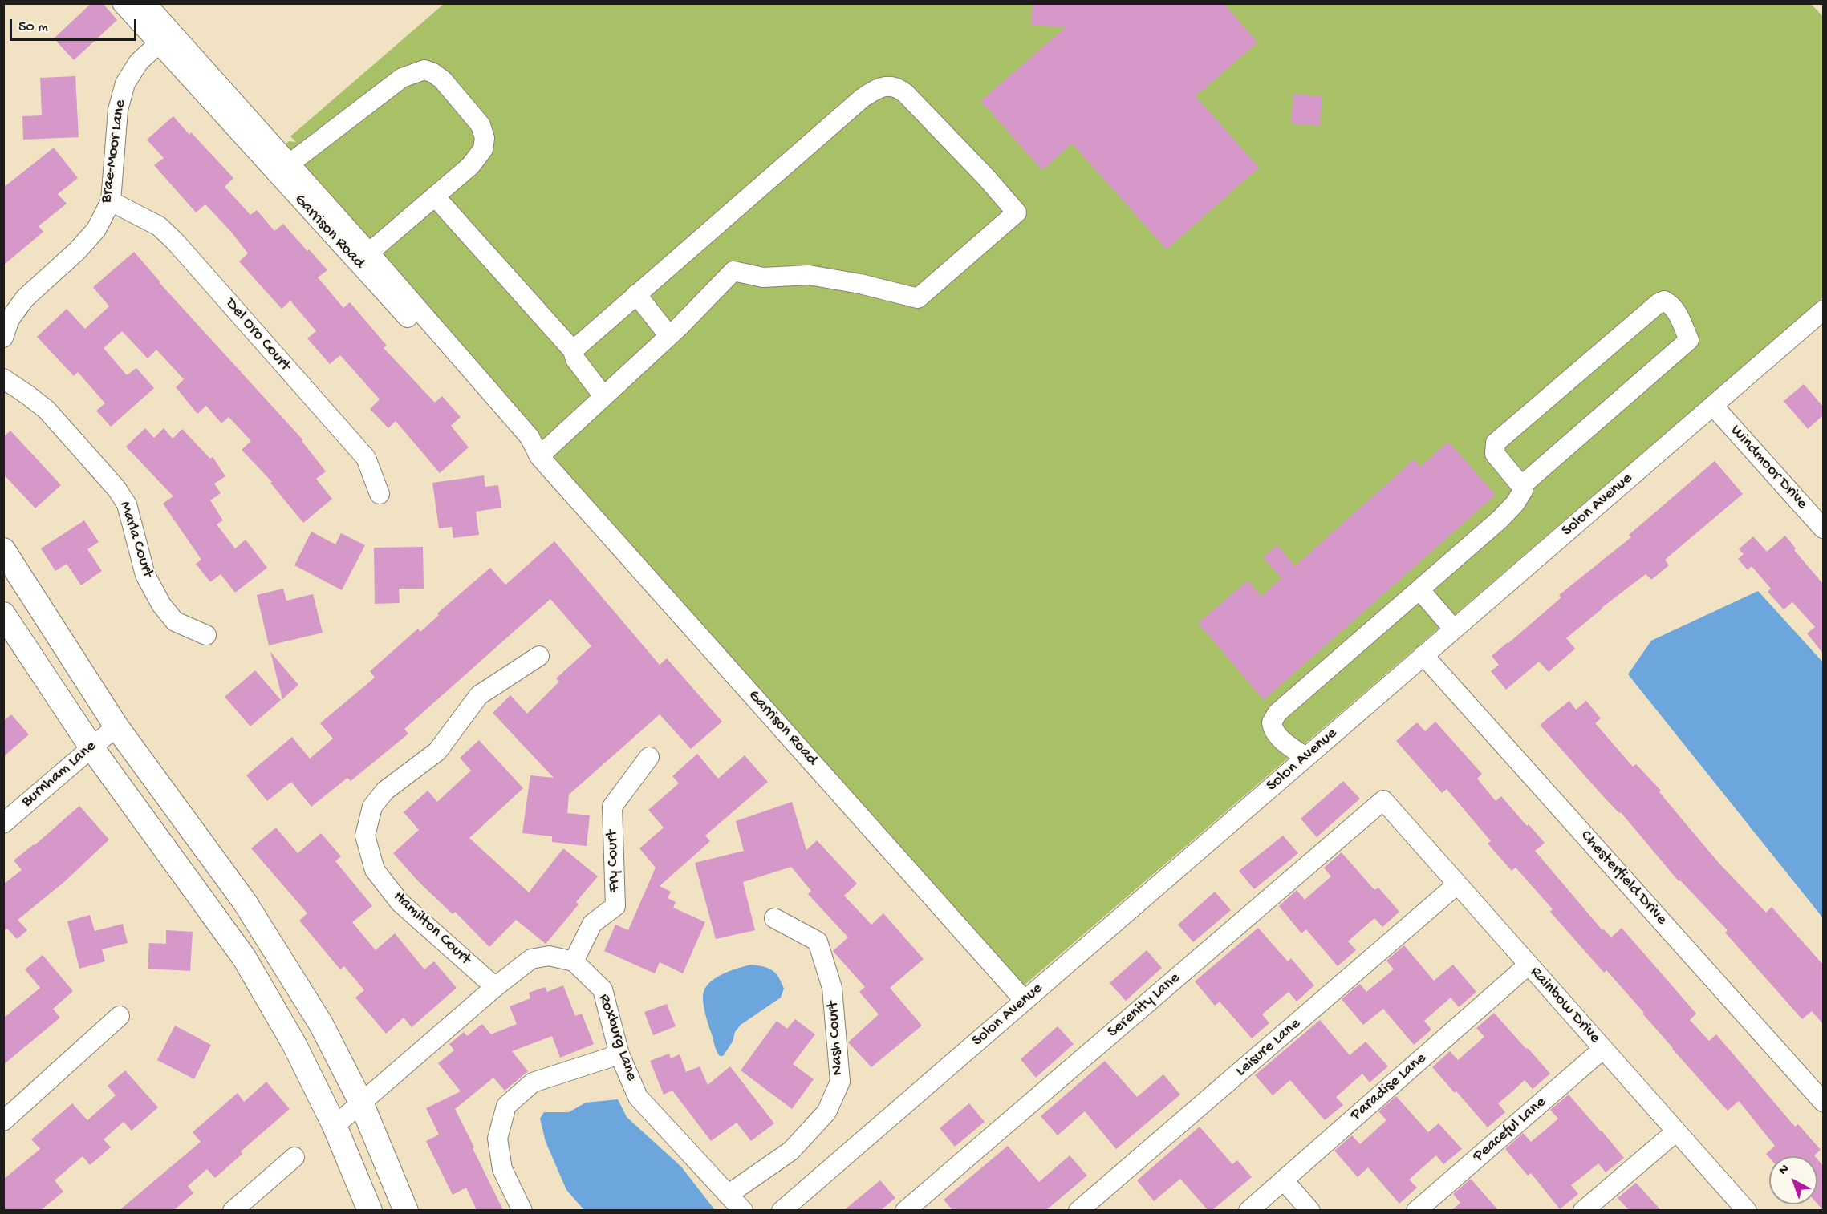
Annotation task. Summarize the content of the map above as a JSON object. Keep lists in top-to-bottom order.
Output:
{
  "streets": {
    "street": [
      "Brae-Moor Lane",
      "Garrison Road",
      "Del Oro Court",
      "Windmoor Drive",
      "Solon Avenue",
      "Marla Court",
      "Burnham Lane",
      "Fry Court",
      "Chesterfield Drive",
      "Hamilton Court",
      "Serenity Lane",
      "Rainbow Drive",
      "Roxburg Lane",
      "Nash Court",
      "Leisure Lane",
      "Paradise Lane",
      "Peaceful Lane"
    ]
  },
  "crossings": [
    ["Brae-Moor Lane", "Garrison Road"],
    ["Brae-Moor Lane", "Del Oro Court"],
    ["Garrison Road", "Solon Avenue"],
    ["Windmoor Drive", "Solon Avenue"],
    ["Solon Avenue", "Chesterfield Drive"],
    ["Fry Court", "Roxburg Lane"],
    ["Serenity Lane", "Rainbow Drive"],
    ["Rainbow Drive", "Leisure Lane"],
    ["Rainbow Drive", "Paradise Lane"],
    ["Rainbow Drive", "Peaceful Lane"],
    ["Roxburg Lane", "Nash Court"]
  ],
  "scale_bar": "50 m",
  "north": "top left"
}
